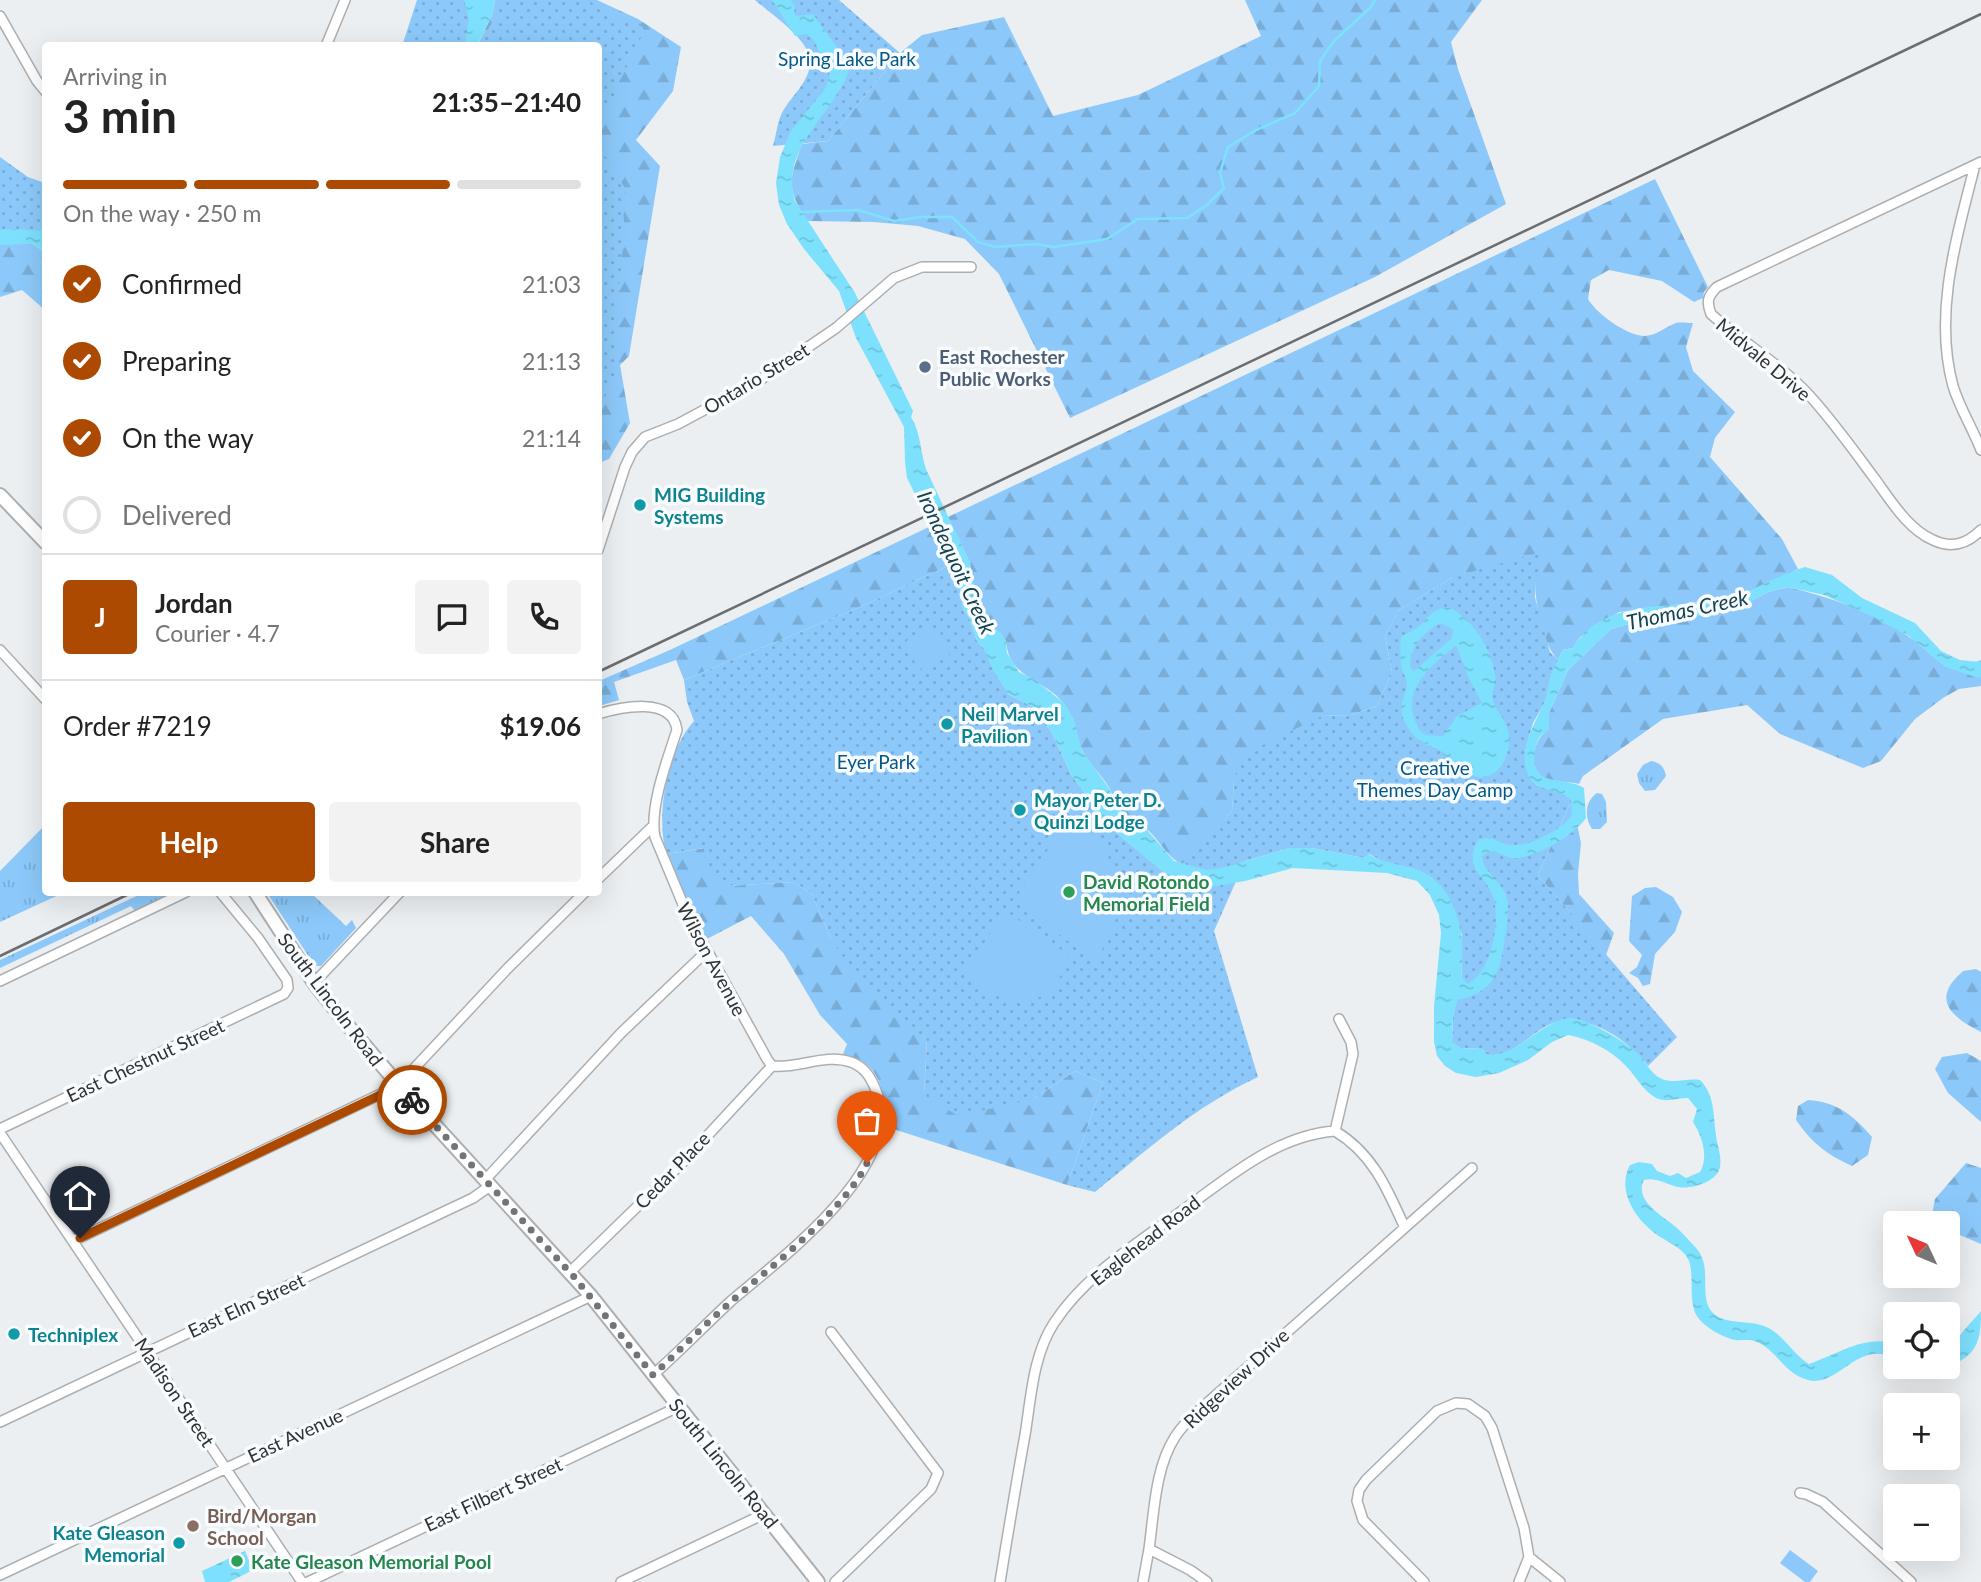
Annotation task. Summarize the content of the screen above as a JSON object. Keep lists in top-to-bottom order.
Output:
{
  "streets": {
    "street": [
      "Midvale Drive",
      "Ontario Street",
      "Wilson Avenue",
      "South Lincoln Road",
      "East Chestnut Street",
      "Cedar Place",
      "Eaglehead Road",
      "East Elm Street",
      "Ridgeview Drive",
      "Madison Street",
      "East Avenue",
      "East Filbert Street"
    ]
  },
  "crossings": [
    ["Wilson Avenue", "Cedar Place"],
    ["Wilson Avenue", "East Elm Street"],
    ["South Lincoln Road", "Cedar Place"],
    ["South Lincoln Road", "East Elm Street"],
    ["South Lincoln Road", "East Avenue"],
    ["South Lincoln Road", "East Filbert Street"],
    ["East Chestnut Street", "Madison Street"],
    ["East Elm Street", "Madison Street"],
    ["Madison Street", "East Avenue"],
    ["Madison Street", "East Filbert Street"]
  ],
  "water": ["Irondequoit Creek", "Thomas Creek"],
  "parks": ["Spring Lake Park", "Eyer Park", "Creative Themes Day Camp"],
  "places": [
    "East Rochester Public Works",
    "MIG Building Systems",
    "Neil Marvel Pavilion",
    "Mayor Peter D. Quinzi Lodge",
    "David Rotondo Memorial Field",
    "Techniplex",
    "Bird/Morgan School",
    "Kate Gleason Memorial",
    "Kate Gleason Memorial Pool"
  ],
  "north": "top left",
  "page": {
    "heading": ["3 min", "Arriving in", "21:35–21:40"],
    "panel": [
      "Jordan",
      "Courier · 4.7",
      "Order #7219",
      "$19.06"
    ],
    "bar": "On the way · 250 m",
    "list": [
      ["Confirmed", "21:03"],
      ["Preparing", "21:13"],
      ["On the way", "21:14"],
      "Delivered"
    ],
    "round": "J",
    "buttons": ["Help", "Share"],
    "map_buttons": ["+", "−"]
  }
}
